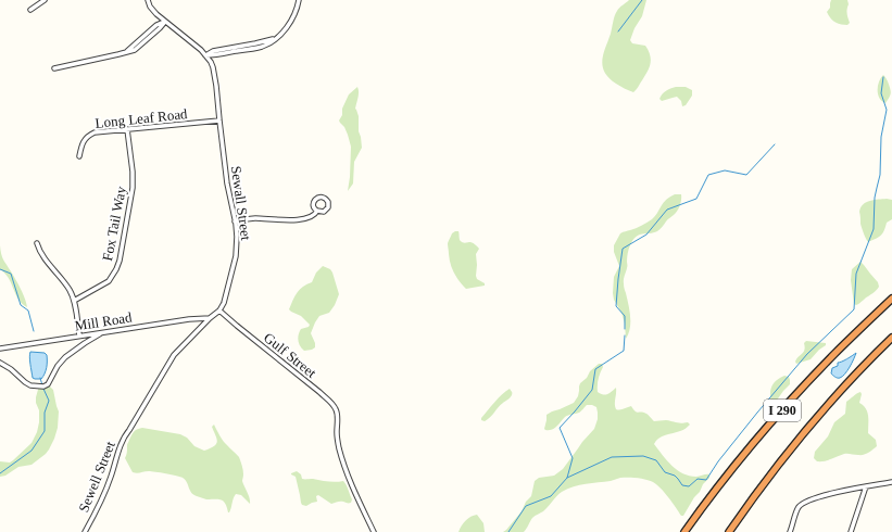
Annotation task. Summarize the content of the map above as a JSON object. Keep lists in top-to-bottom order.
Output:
{
  "streets": {
    "highway": ["I 290"],
    "street": [
      "Long Leaf Road",
      "Sewall Street",
      "Fox Tail Way",
      "Mill Road",
      "Gulf Street",
      "Sewell Street"
    ]
  },
  "crossings": [
    ["Long Leaf Road", "Sewall Street"],
    ["Long Leaf Road", "Fox Tail Way"],
    ["Sewall Street", "Gulf Street"],
    ["Mill Road", "Sewell Street"]
  ]
}
